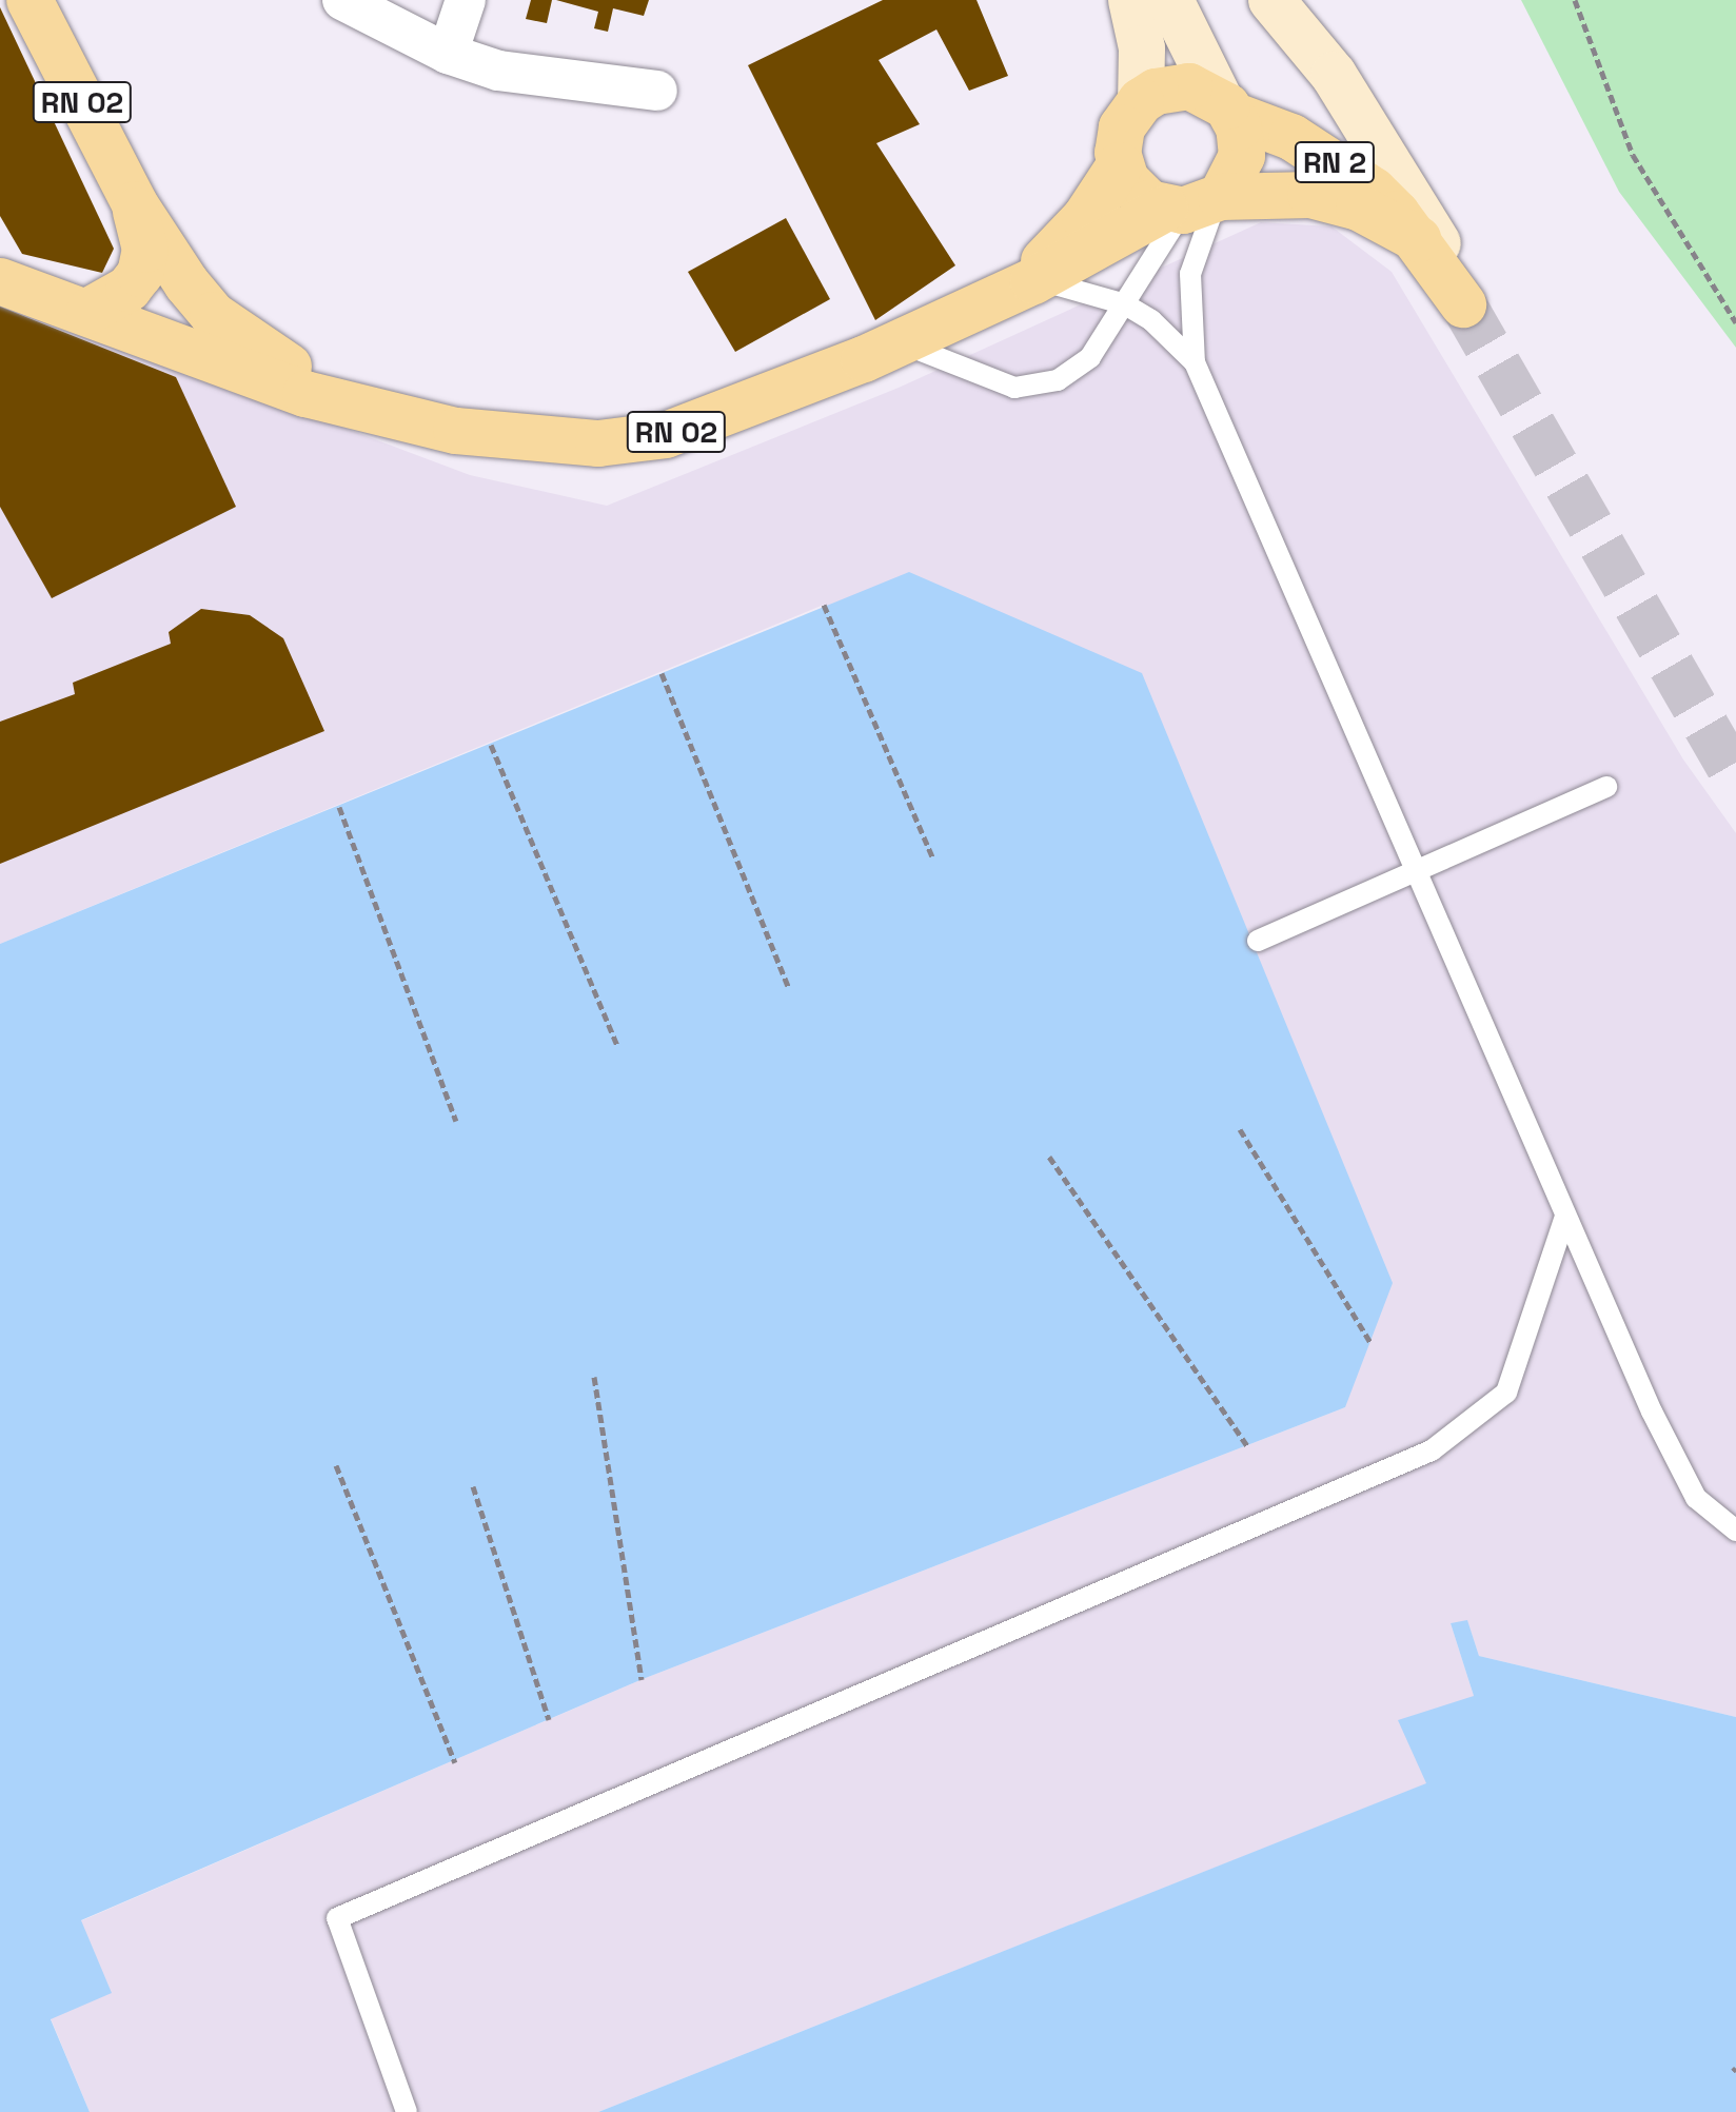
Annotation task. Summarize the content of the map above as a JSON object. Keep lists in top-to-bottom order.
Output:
{
  "streets": {
    "main road": ["RN 02", "RN 2"]
  },
  "crossings": [
    ["RN 02", "RN 2"]
  ]
}
